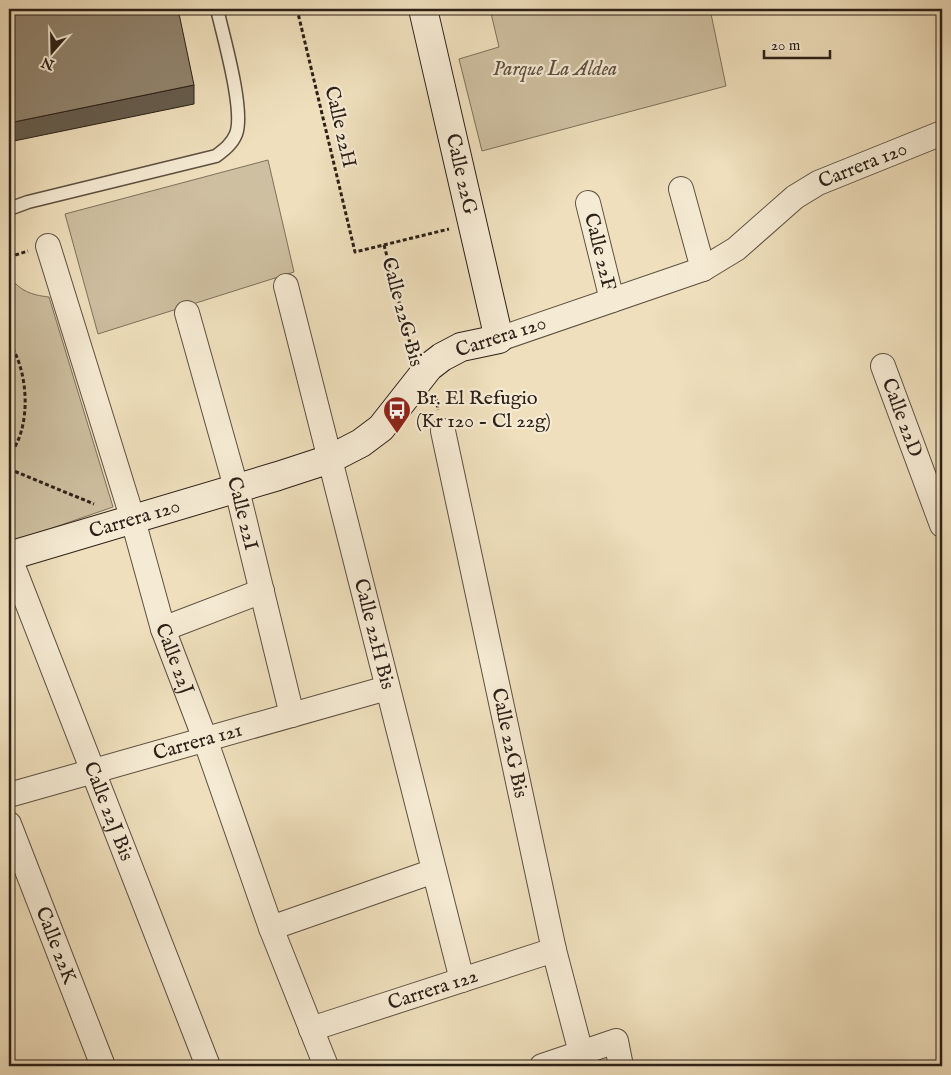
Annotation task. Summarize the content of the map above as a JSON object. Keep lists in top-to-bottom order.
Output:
{
  "streets": {
    "street": [
      "Carrera 120",
      "Calle 22G",
      "Calle 22F",
      "Calle 22G Bis",
      "Calle 22D",
      "Calle 22I",
      "Calle 22H Bis",
      "Calle 22J",
      "Carrera 121",
      "Calle 22J Bis",
      "Calle 22K",
      "Carrera 122"
    ],
    "path": ["Calle 22H"]
  },
  "crossings": [
    ["Calle 22H", "Calle 22G Bis"],
    ["Carrera 120", "Calle 22G"],
    ["Carrera 120", "Calle 22F"],
    ["Carrera 120", "Calle 22G Bis"],
    ["Carrera 120", "Calle 22I"],
    ["Carrera 120", "Calle 22H Bis"],
    ["Carrera 120", "Calle 22J"],
    ["Carrera 120", "Calle 22J Bis"],
    ["Calle 22G Bis", "Carrera 122"],
    ["Calle 22I", "Carrera 121"],
    ["Calle 22H Bis", "Carrera 121"],
    ["Calle 22H Bis", "Carrera 122"],
    ["Calle 22J", "Carrera 121"],
    ["Calle 22J", "Carrera 122"],
    ["Carrera 121", "Calle 22J Bis"]
  ],
  "parks": ["Parque La Aldea"],
  "places": {
    "bus stop": ["Br. El Refugio (Kr 120 - Cl 22g)"]
  },
  "scale_bar": "20 m",
  "north": "bottom"
}
